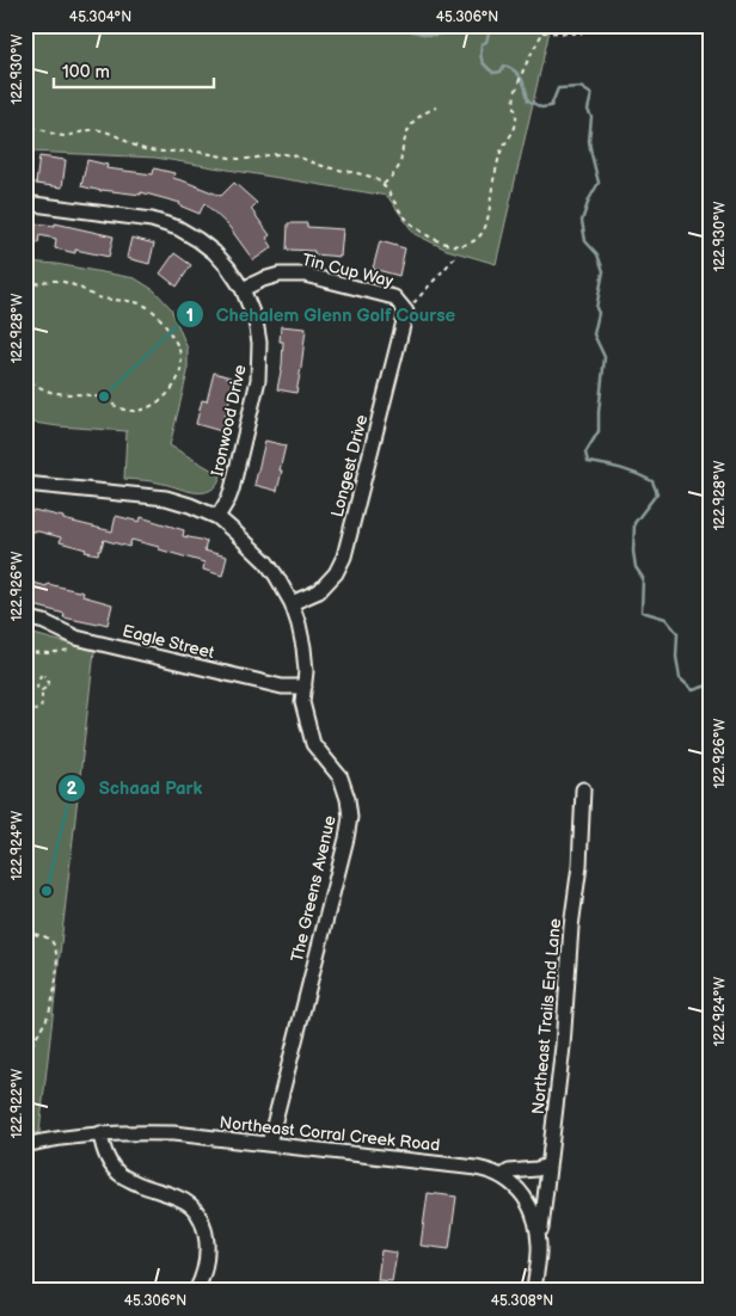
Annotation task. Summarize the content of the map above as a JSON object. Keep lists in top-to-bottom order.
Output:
{
  "streets": {
    "street": [
      "Tin Cup Way",
      "Ironwood Drive",
      "Longest Drive",
      "Eagle Street",
      "The Greens Avenue",
      "Northeast Trails End Lane",
      "Northeast Corral Creek Road"
    ]
  },
  "crossings": [
    ["Tin Cup Way", "Ironwood Drive"],
    ["Tin Cup Way", "Longest Drive"],
    ["Ironwood Drive", "The Greens Avenue"],
    ["Longest Drive", "The Greens Avenue"],
    ["Eagle Street", "The Greens Avenue"],
    ["The Greens Avenue", "Northeast Corral Creek Road"],
    ["Northeast Trails End Lane", "Northeast Corral Creek Road"]
  ],
  "places": ["Chehalem Glenn Golf Course", "Schaad Park"],
  "scale_bar": "100 m",
  "coordinates": [
    "45.304°N",
    "45.306°N",
    "122.930°W",
    "122.928°W",
    "122.926°W",
    "122.924°W",
    "122.922°W",
    "45.308°N"
  ]
}
